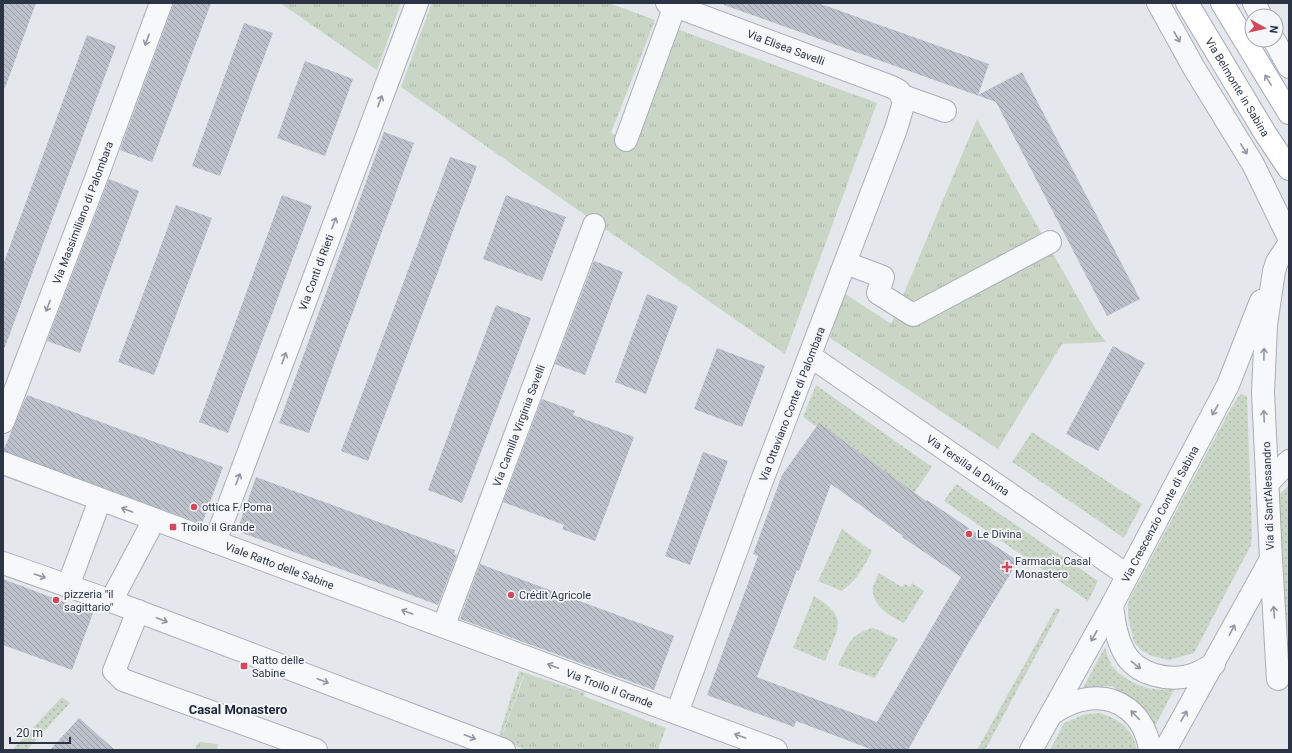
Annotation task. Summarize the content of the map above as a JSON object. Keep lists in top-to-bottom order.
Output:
{
  "streets": {
    "main road": ["Via Belmonte in Sabina"],
    "street": [
      "Via Elisea Savelli",
      "Via Massimiliano di Palombara",
      "Via Conti di Rieti",
      "Via Ottaviano Conte di Palombara",
      "Via Camilla Virginia Savelli",
      "Via Tersilia la Divina",
      "Via di Sant'Alessandro",
      "Via Crescenzio Conte di Sabina",
      "Viale Ratto delle Sabine",
      "Via Troilo il Grande"
    ]
  },
  "crossings": [
    ["Via Elisea Savelli", "Via Ottaviano Conte di Palombara"],
    ["Via Conti di Rieti", "Viale Ratto delle Sabine"],
    ["Via Ottaviano Conte di Palombara", "Via Tersilia la Divina"],
    ["Via Ottaviano Conte di Palombara", "Via Troilo il Grande"],
    ["Via Camilla Virginia Savelli", "Viale Ratto delle Sabine"],
    ["Via Camilla Virginia Savelli", "Via Troilo il Grande"],
    ["Via Tersilia la Divina", "Via Crescenzio Conte di Sabina"],
    ["Via di Sant'Alessandro", "Via Crescenzio Conte di Sabina"],
    ["Viale Ratto delle Sabine", "Via Troilo il Grande"]
  ],
  "one_way": [
    "Via Massimiliano di Palombara",
    "Via Conti di Rieti",
    "Via di Sant'Alessandro",
    "Via Crescenzio Conte di Sabina",
    "Via Troilo il Grande"
  ],
  "districts": ["Casal Monastero"],
  "places": {
    "other": [
      "ottica F. Poma",
      "Le Divina",
      "Crédit Agricole",
      "pizzeria \"il sagittario\""
    ],
    "transit": ["Troilo il Grande", "Ratto delle Sabine"],
    "health": ["Farmacia Casal Monastero"]
  },
  "scale_bar": "20 m",
  "north": "right"
}
